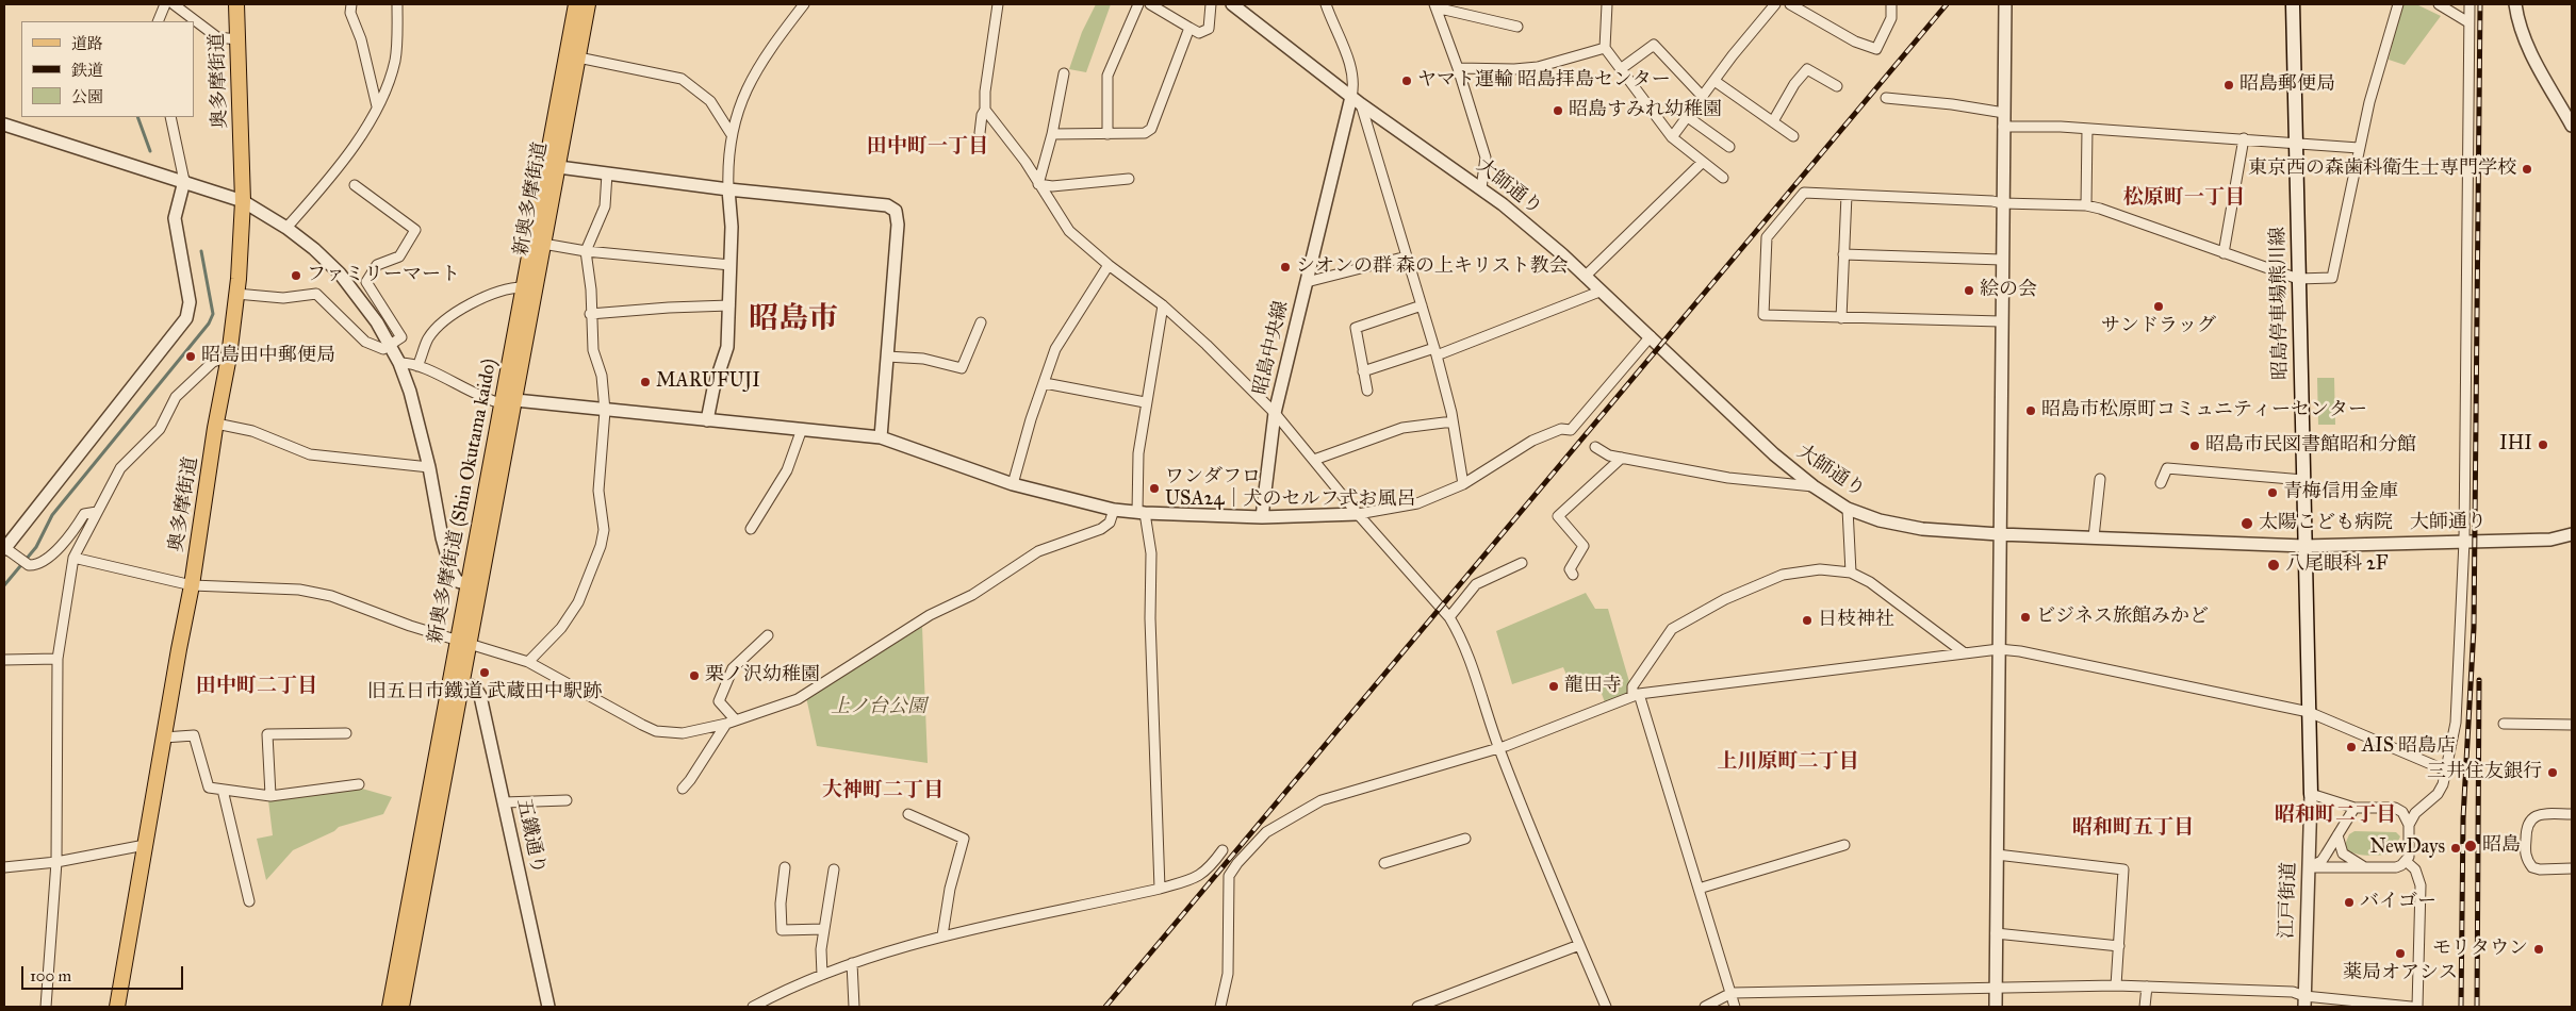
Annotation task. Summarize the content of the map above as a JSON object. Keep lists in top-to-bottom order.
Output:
{
  "streets": {
    "main road": [
      "奥多摩街道",
      "新奥多摩街道",
      "昭島停車場熊川線",
      "新奥多摩街道 (Shin Okutama kaido)"
    ],
    "street": [
      "大師通り",
      "昭島中央線",
      "五鐵通り",
      "江戸街道"
    ]
  },
  "crossings": [
    ["大師通り", "昭島停車場熊川線"],
    ["大師通り", "昭島中央線"],
    ["新奥多摩街道", "新奥多摩街道 (Shin Okutama kaido)"],
    ["昭島停車場熊川線", "江戸街道"],
    ["新奥多摩街道 (Shin Okutama kaido)", "五鐵通り"]
  ],
  "districts": [
    "田中町一丁目",
    "松原町一丁目",
    "昭島市",
    "田中町二丁目",
    "上川原町二丁目",
    "大神町二丁目",
    "昭和町二丁目",
    "昭和町五丁目"
  ],
  "parks": ["上ノ台公園"],
  "places": [
    "ヤマト運輸 昭島拝島センター",
    "昭島郵便局",
    "昭島すみれ幼稚園",
    "東京西の森歯科衛生士専門学校",
    "シオンの群 森の上キリスト教会",
    "ファミリーマート",
    "絵の会",
    "サンドラッグ",
    "昭島田中郵便局",
    "MARUFUJI",
    "昭島市松原町コミュニティーセンター",
    "IHI",
    "昭島市民図書館昭和分館",
    "ワンダフロ USA24｜犬のセルフ式お風呂",
    "青梅信用金庫",
    "太陽こども病院",
    "八尾眼科 2F",
    "ビジネス旅館みかど",
    "日枝神社",
    "旧五日市鐵道 武蔵田中駅跡",
    "栗ノ沢幼稚園",
    "龍田寺",
    "AIS 昭島店",
    "三井住友銀行",
    "昭島",
    "NewDays",
    "バイゴー",
    "モリタウン",
    "薬局オアシス"
  ],
  "legend": ["道路", "鉄道", "公園"],
  "scale_bar": "100 m"
}
